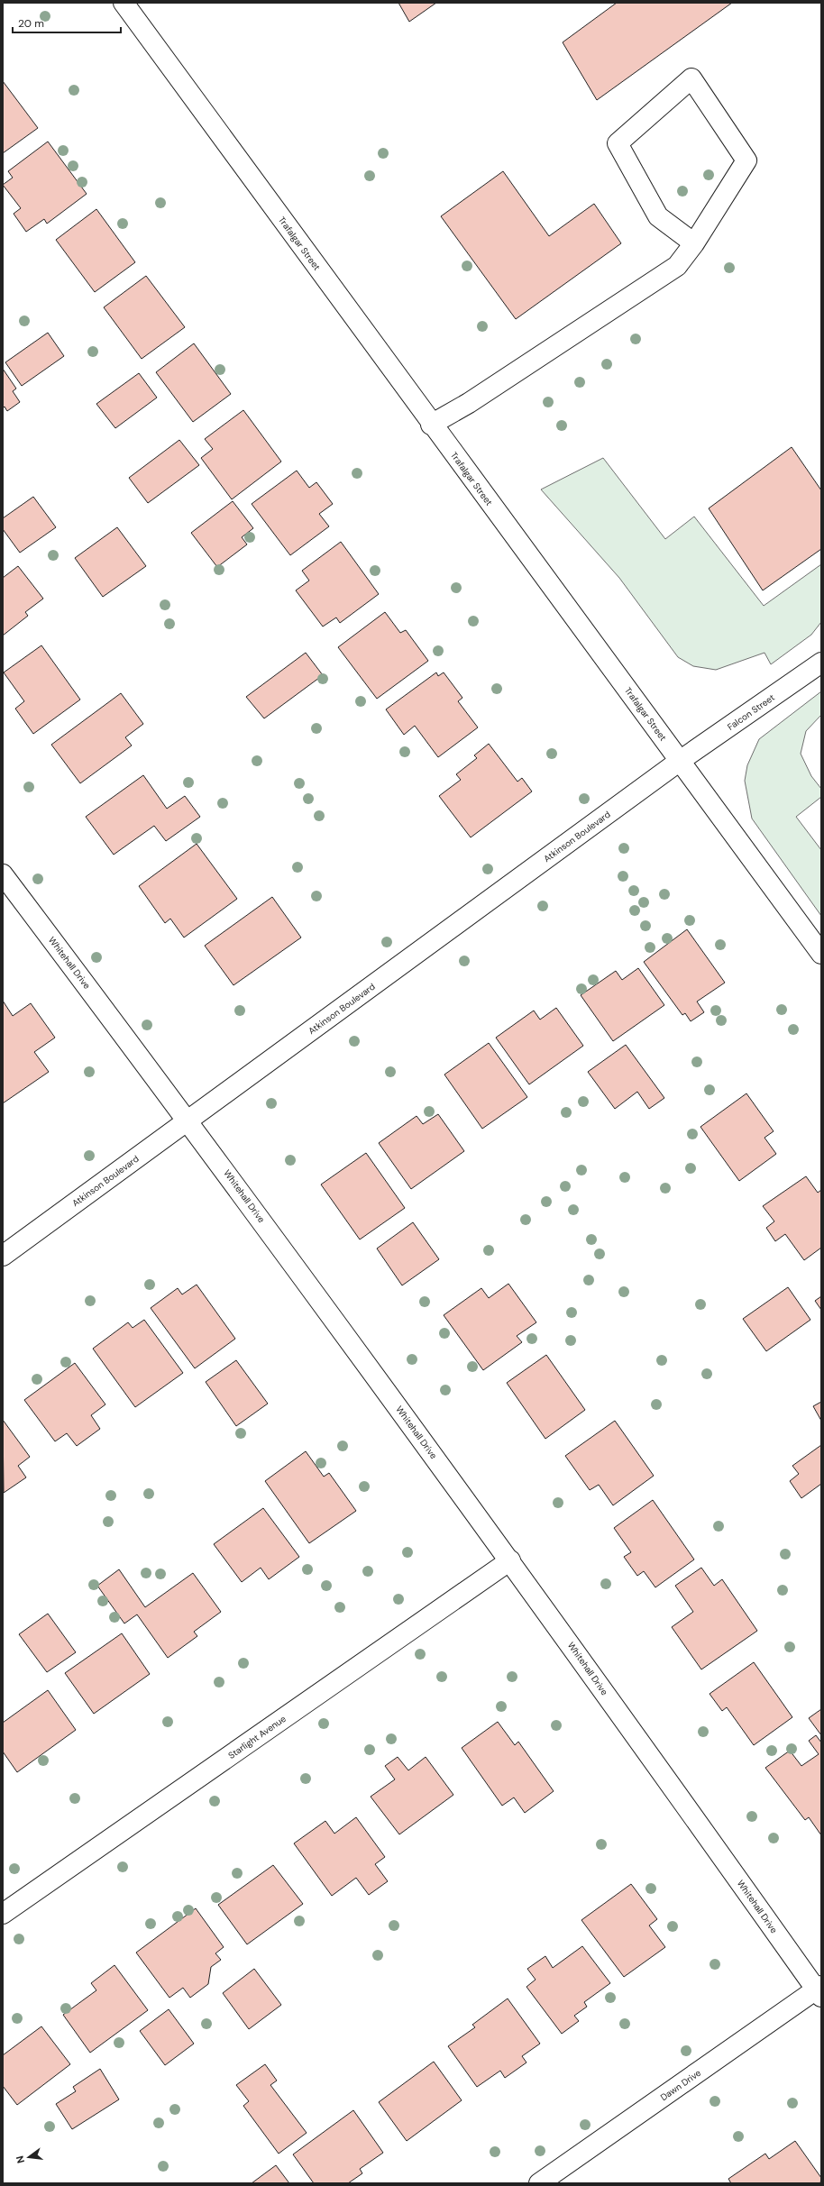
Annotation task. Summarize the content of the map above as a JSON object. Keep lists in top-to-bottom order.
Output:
{
  "streets": {
    "street": [
      "Trafalgar Street",
      "Falcon Street",
      "Atkinson Boulevard",
      "Whitehall Drive",
      "Starlight Avenue",
      "Dawn Drive"
    ]
  },
  "crossings": [
    ["Trafalgar Street", "Falcon Street"],
    ["Trafalgar Street", "Atkinson Boulevard"],
    ["Falcon Street", "Atkinson Boulevard"],
    ["Atkinson Boulevard", "Whitehall Drive"],
    ["Whitehall Drive", "Starlight Avenue"],
    ["Whitehall Drive", "Dawn Drive"]
  ],
  "scale_bar": "20 m",
  "north": "left"
}
